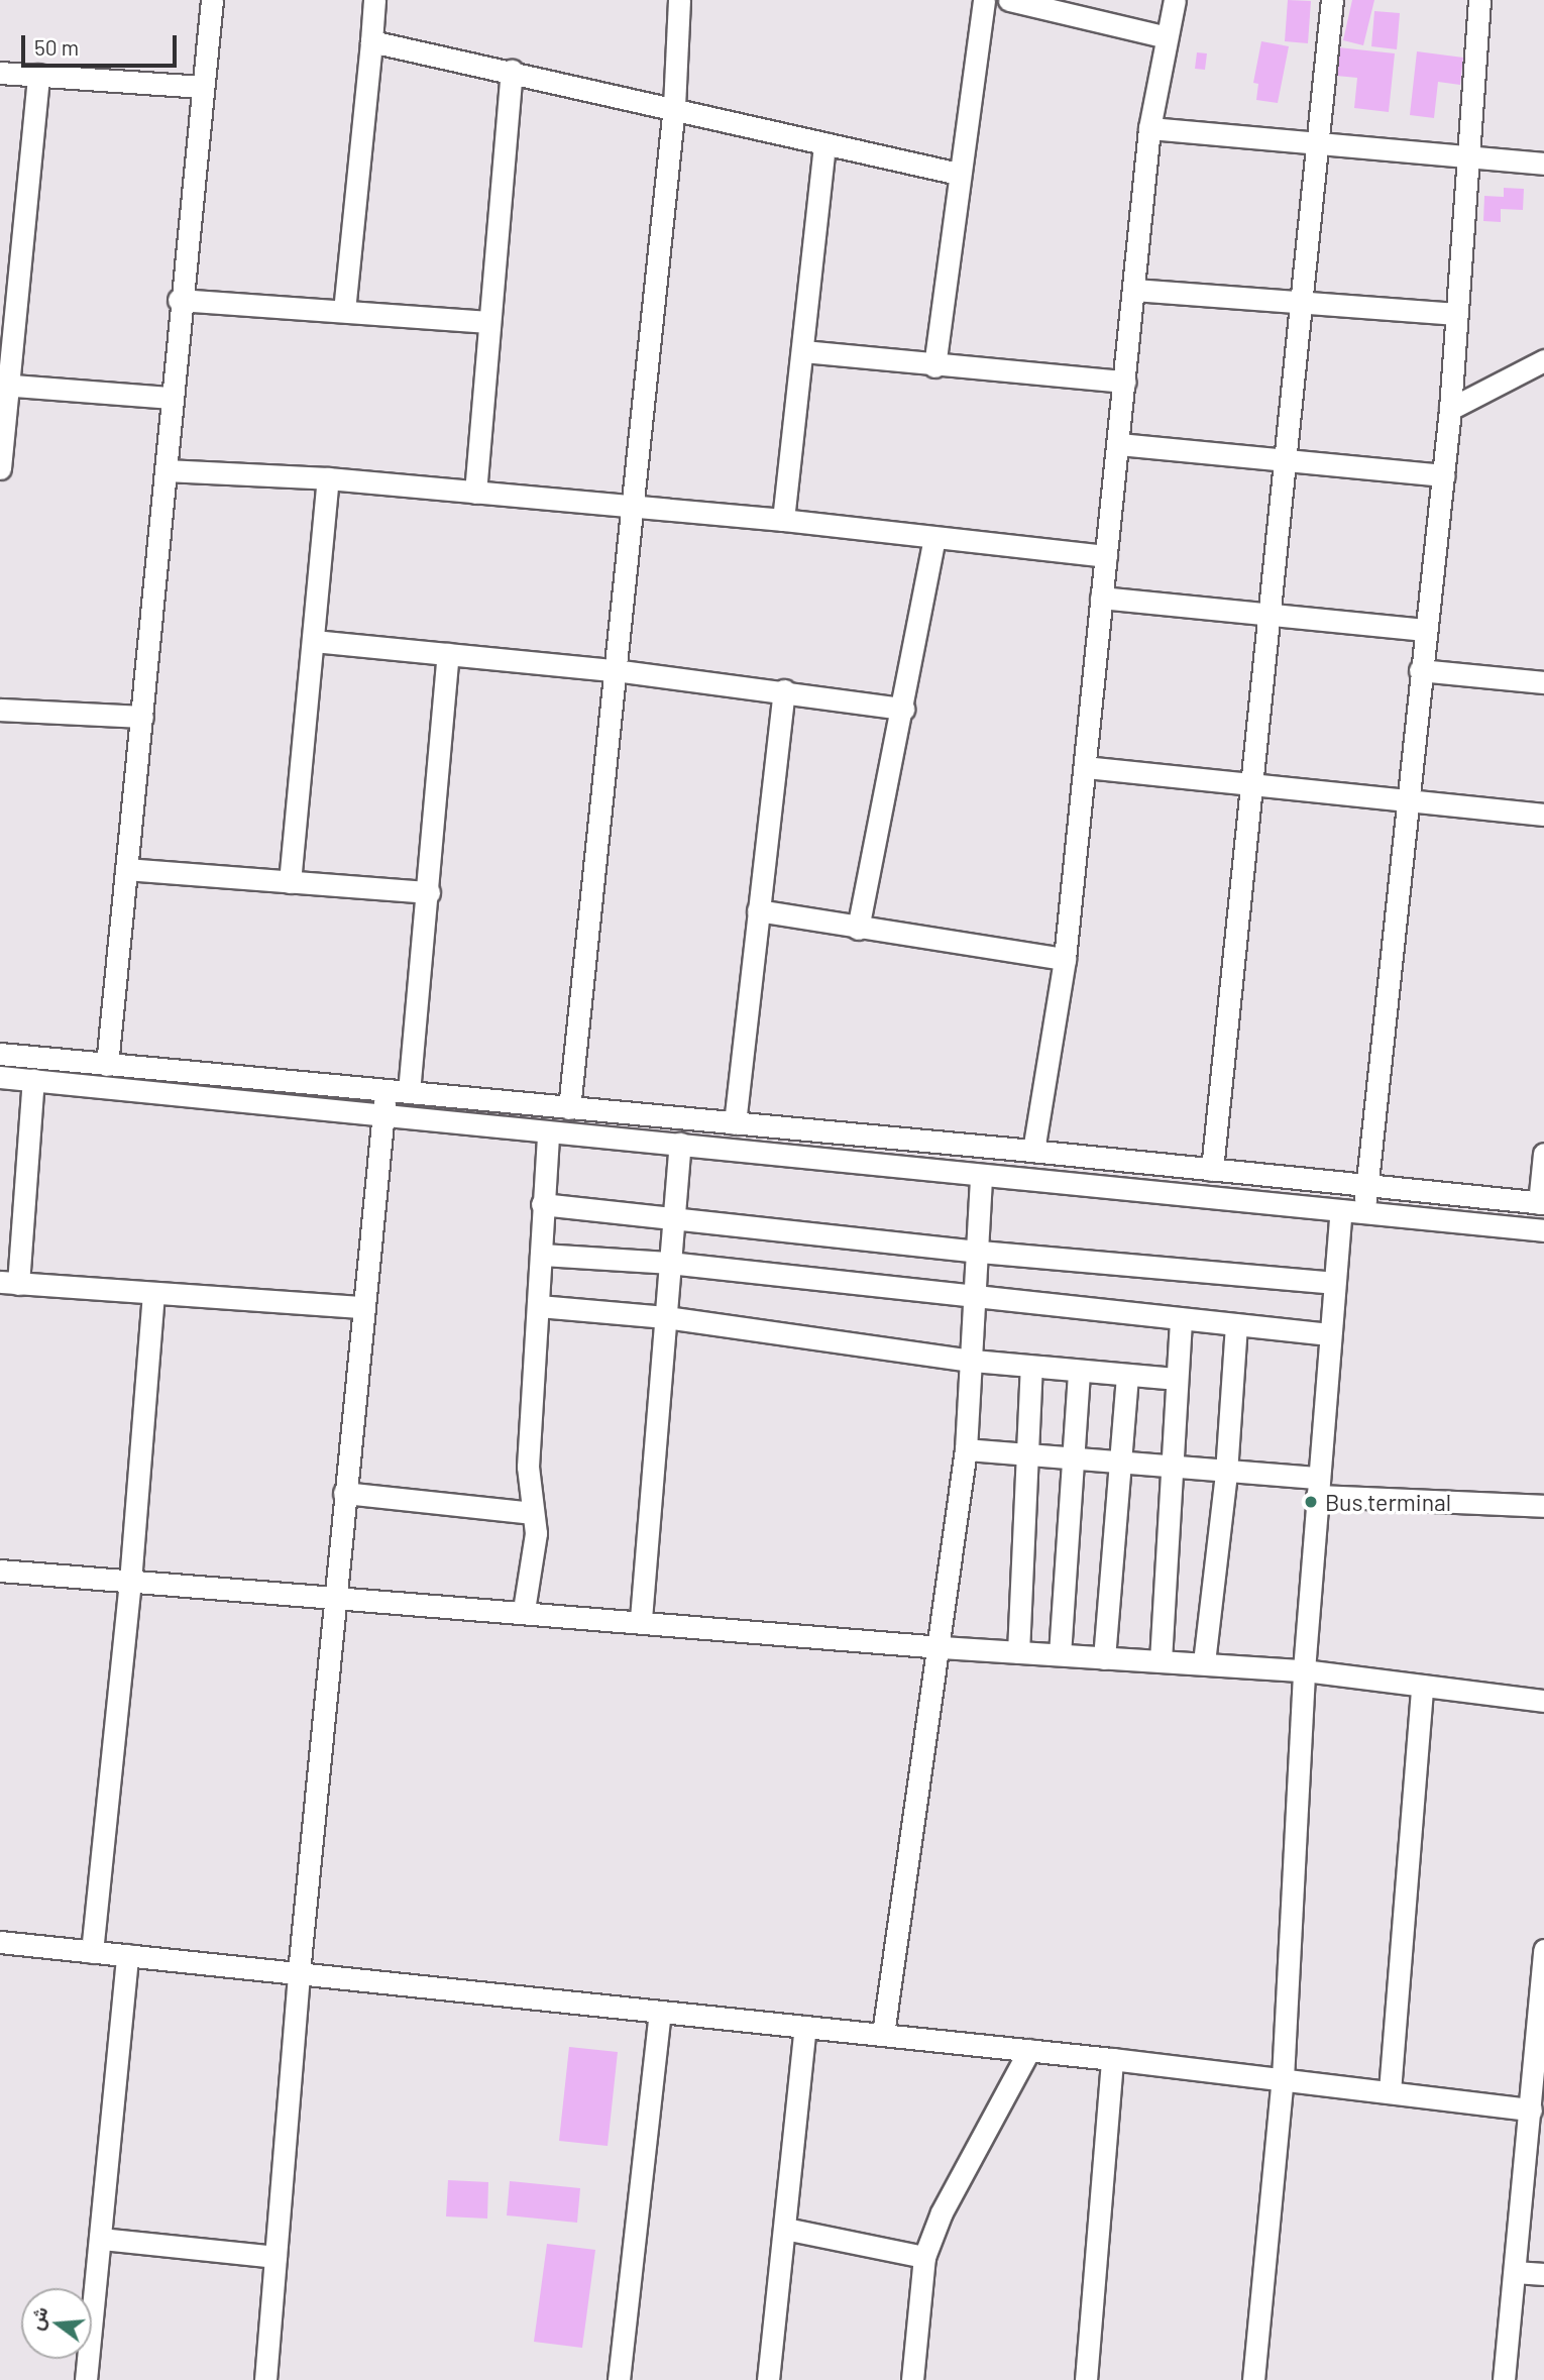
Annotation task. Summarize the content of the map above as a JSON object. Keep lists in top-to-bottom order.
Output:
{
  "places": ["Bus terminal"],
  "scale_bar": "50 m",
  "north": "left"
}
